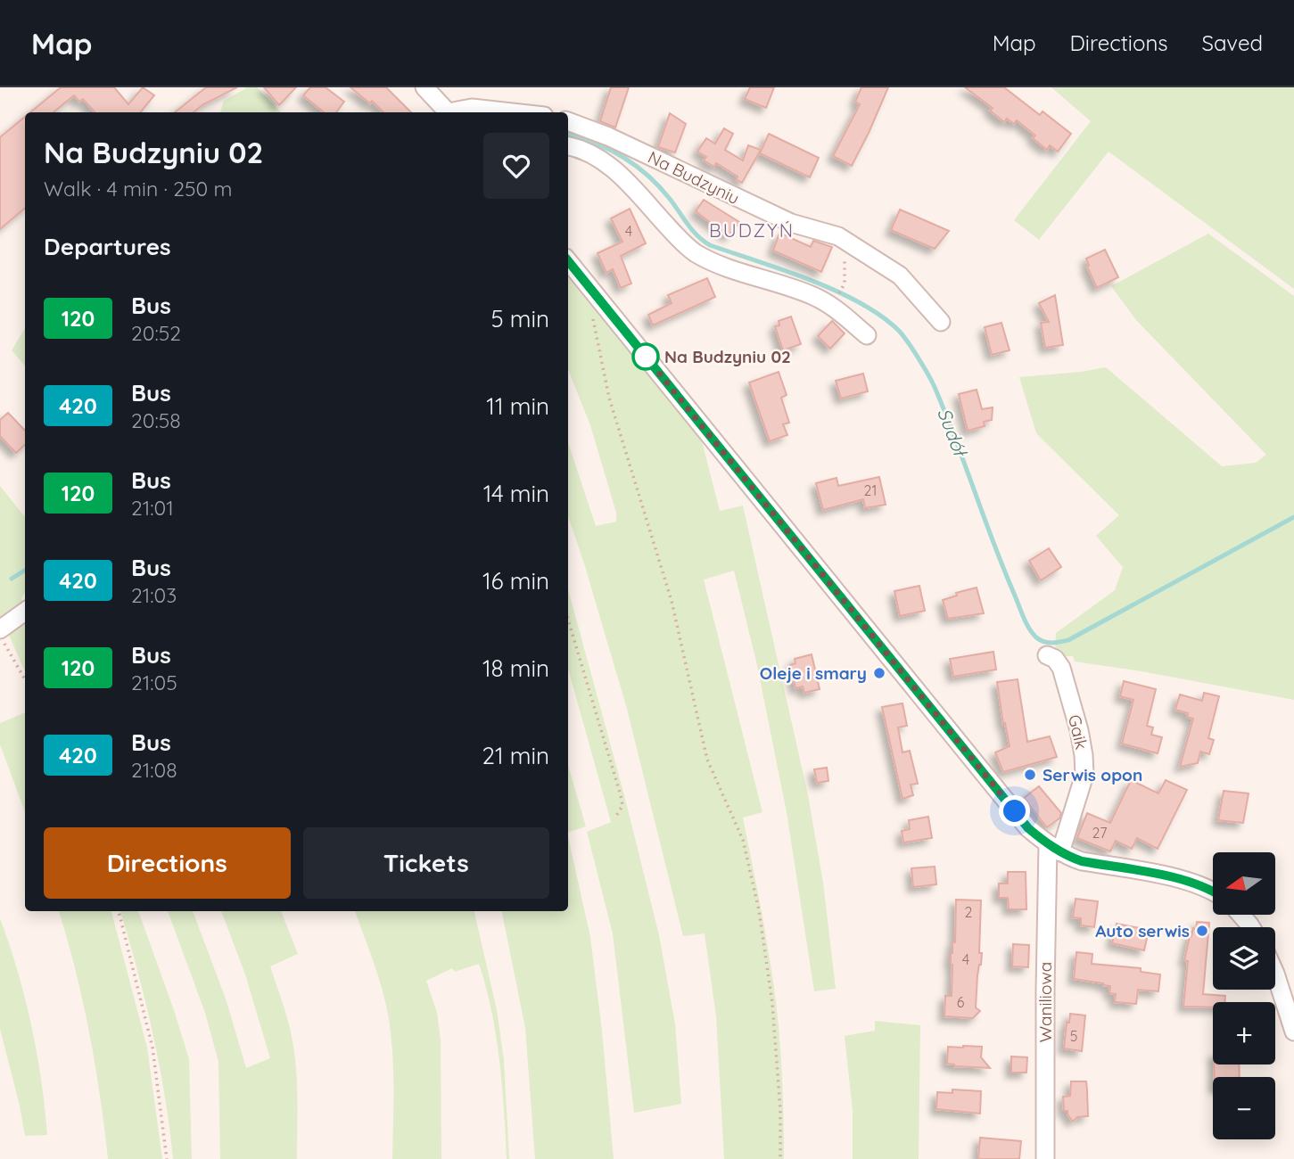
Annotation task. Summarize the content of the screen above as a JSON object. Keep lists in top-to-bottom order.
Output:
{
  "streets": {
    "street": ["Na Budzyniu", "Gaik", "Waniliowa"]
  },
  "crossings": [
    ["Gaik", "Waniliowa"]
  ],
  "districts": ["BUDZYŃ"],
  "water": ["Sudół"],
  "places": [
    "Na Budzyniu 02",
    "Oleje i smary",
    "Serwis opon",
    "Auto serwis"
  ],
  "lines": ["bus line 120"],
  "house_numbers": [
    "4",
    "21",
    "27",
    "2",
    "4",
    "6",
    "5"
  ],
  "north": "left",
  "page": {
    "header": "Map",
    "nav": ["Map", "Directions", "Saved"],
    "heading": [
      ["Na Budzyniu 02", "Walk · 4 min · 250 m"],
      "Departures"
    ],
    "list": [
      {
        "mark": "120",
        "name": "Bus",
        "note": "20:52",
        "value": "5 min"
      },
      {
        "mark": "420",
        "name": "Bus",
        "note": "20:58",
        "value": "11 min"
      },
      {
        "mark": "120",
        "name": "Bus",
        "note": "21:01",
        "value": "14 min"
      },
      {
        "mark": "420",
        "name": "Bus",
        "note": "21:03",
        "value": "16 min"
      },
      {
        "mark": "120",
        "name": "Bus",
        "note": "21:05",
        "value": "18 min"
      },
      {
        "mark": "420",
        "name": "Bus",
        "note": "21:08",
        "value": "21 min"
      }
    ],
    "buttons": ["Directions", "Tickets"],
    "map_buttons": ["+", "−"]
  }
}
